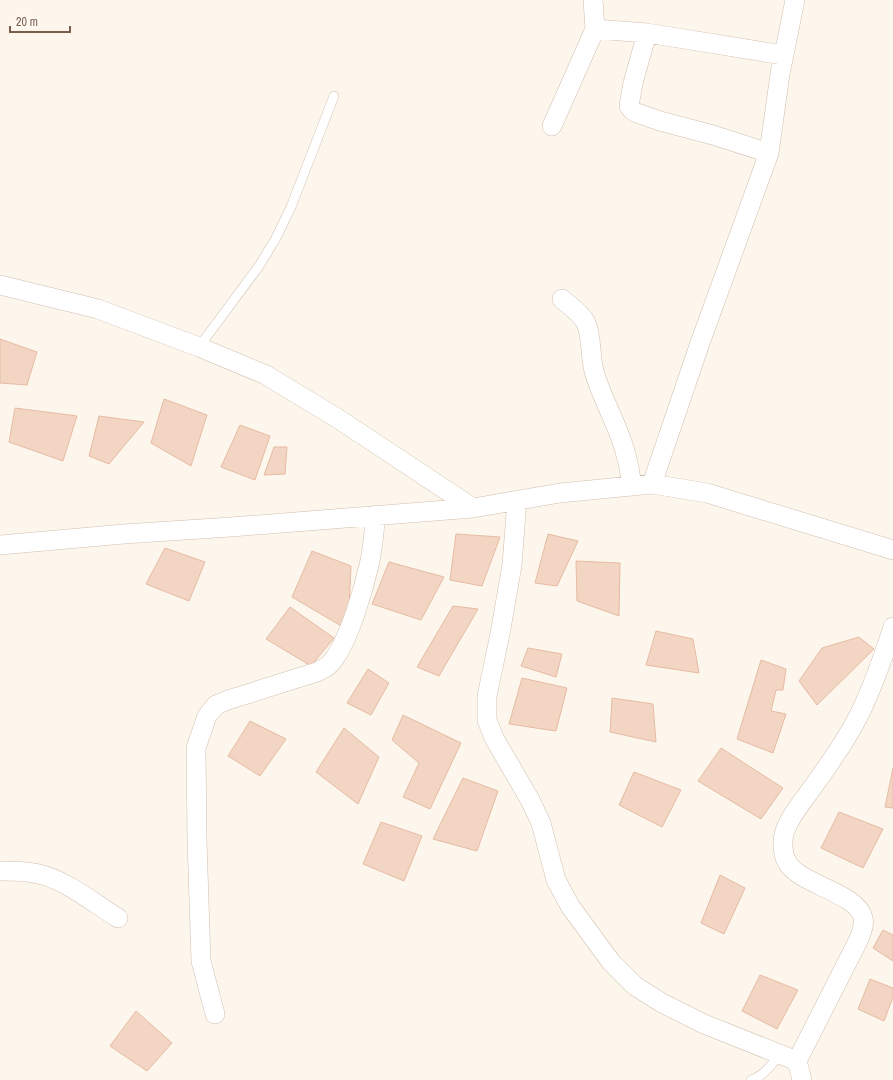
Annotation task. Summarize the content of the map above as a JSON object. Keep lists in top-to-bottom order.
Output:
{
  "scale_bar": "20 m"
}
